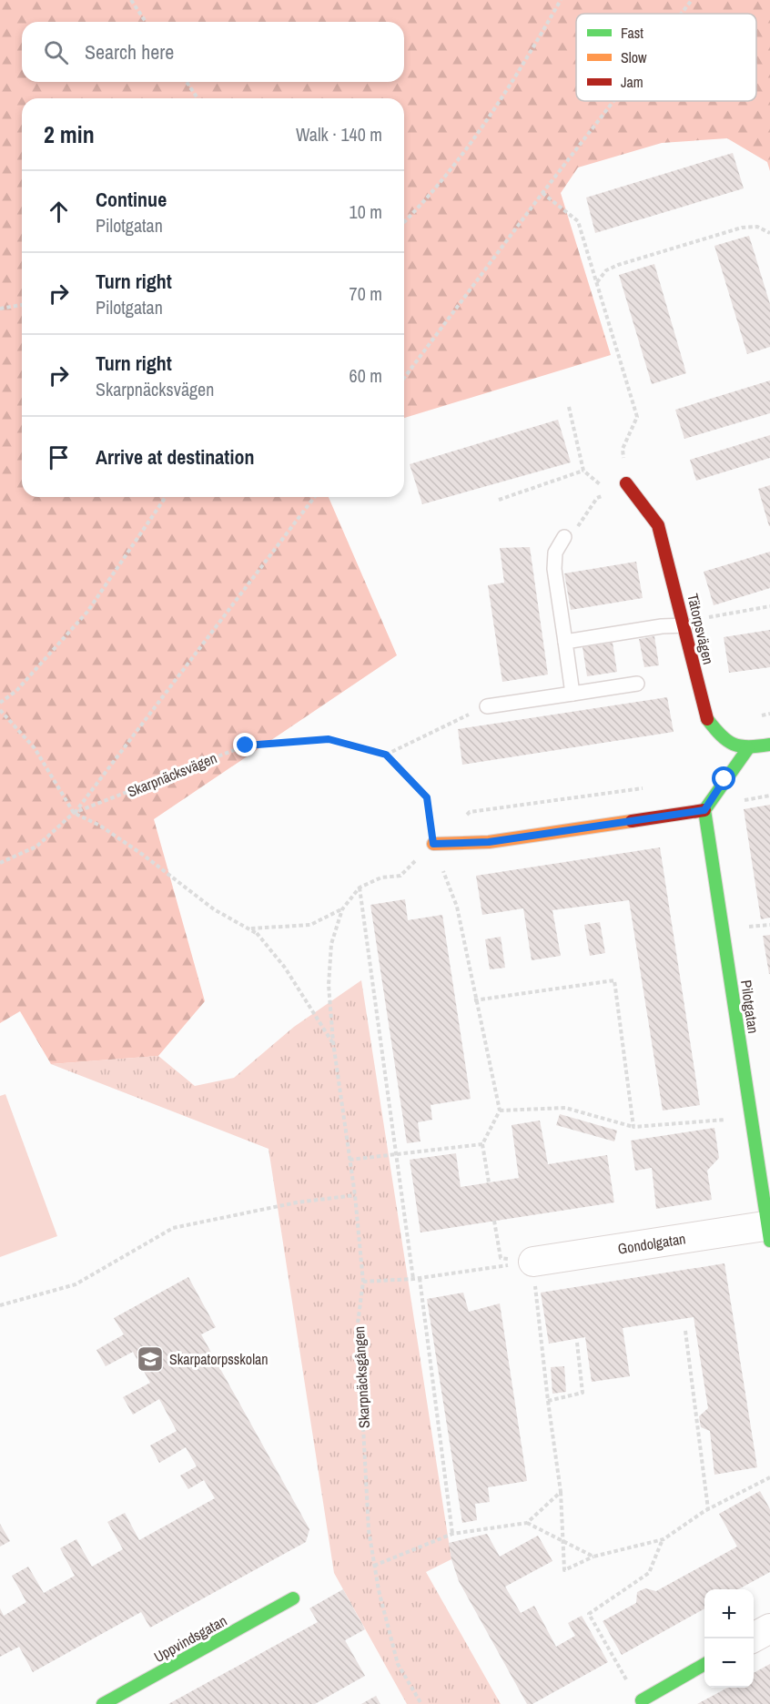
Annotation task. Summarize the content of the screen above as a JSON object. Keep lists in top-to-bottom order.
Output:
{
  "streets": {
    "street": [
      "Tätorpsvägen",
      "Pilotgatan",
      "Gondolgatan",
      "Uppvindsgatan"
    ],
    "path": ["Skarpnäcksvägen", "Skarpnäcksgången"]
  },
  "crossings": [
    ["Pilotgatan", "Gondolgatan"]
  ],
  "places": {
    "school or university": ["Skarpatorpsskolan"]
  },
  "legend": ["Fast", "Slow", "Jam"],
  "page": {
    "search": "Search here",
    "heading": ["2 min", "Walk · 140 m"],
    "list": [
      ["Continue", "Pilotgatan", "10 m"],
      ["Turn right", "Pilotgatan", "70 m"],
      ["Turn right", "Skarpnäcksvägen", "60 m"],
      "Arrive at destination"
    ],
    "map_buttons": ["+", "−"]
  }
}
